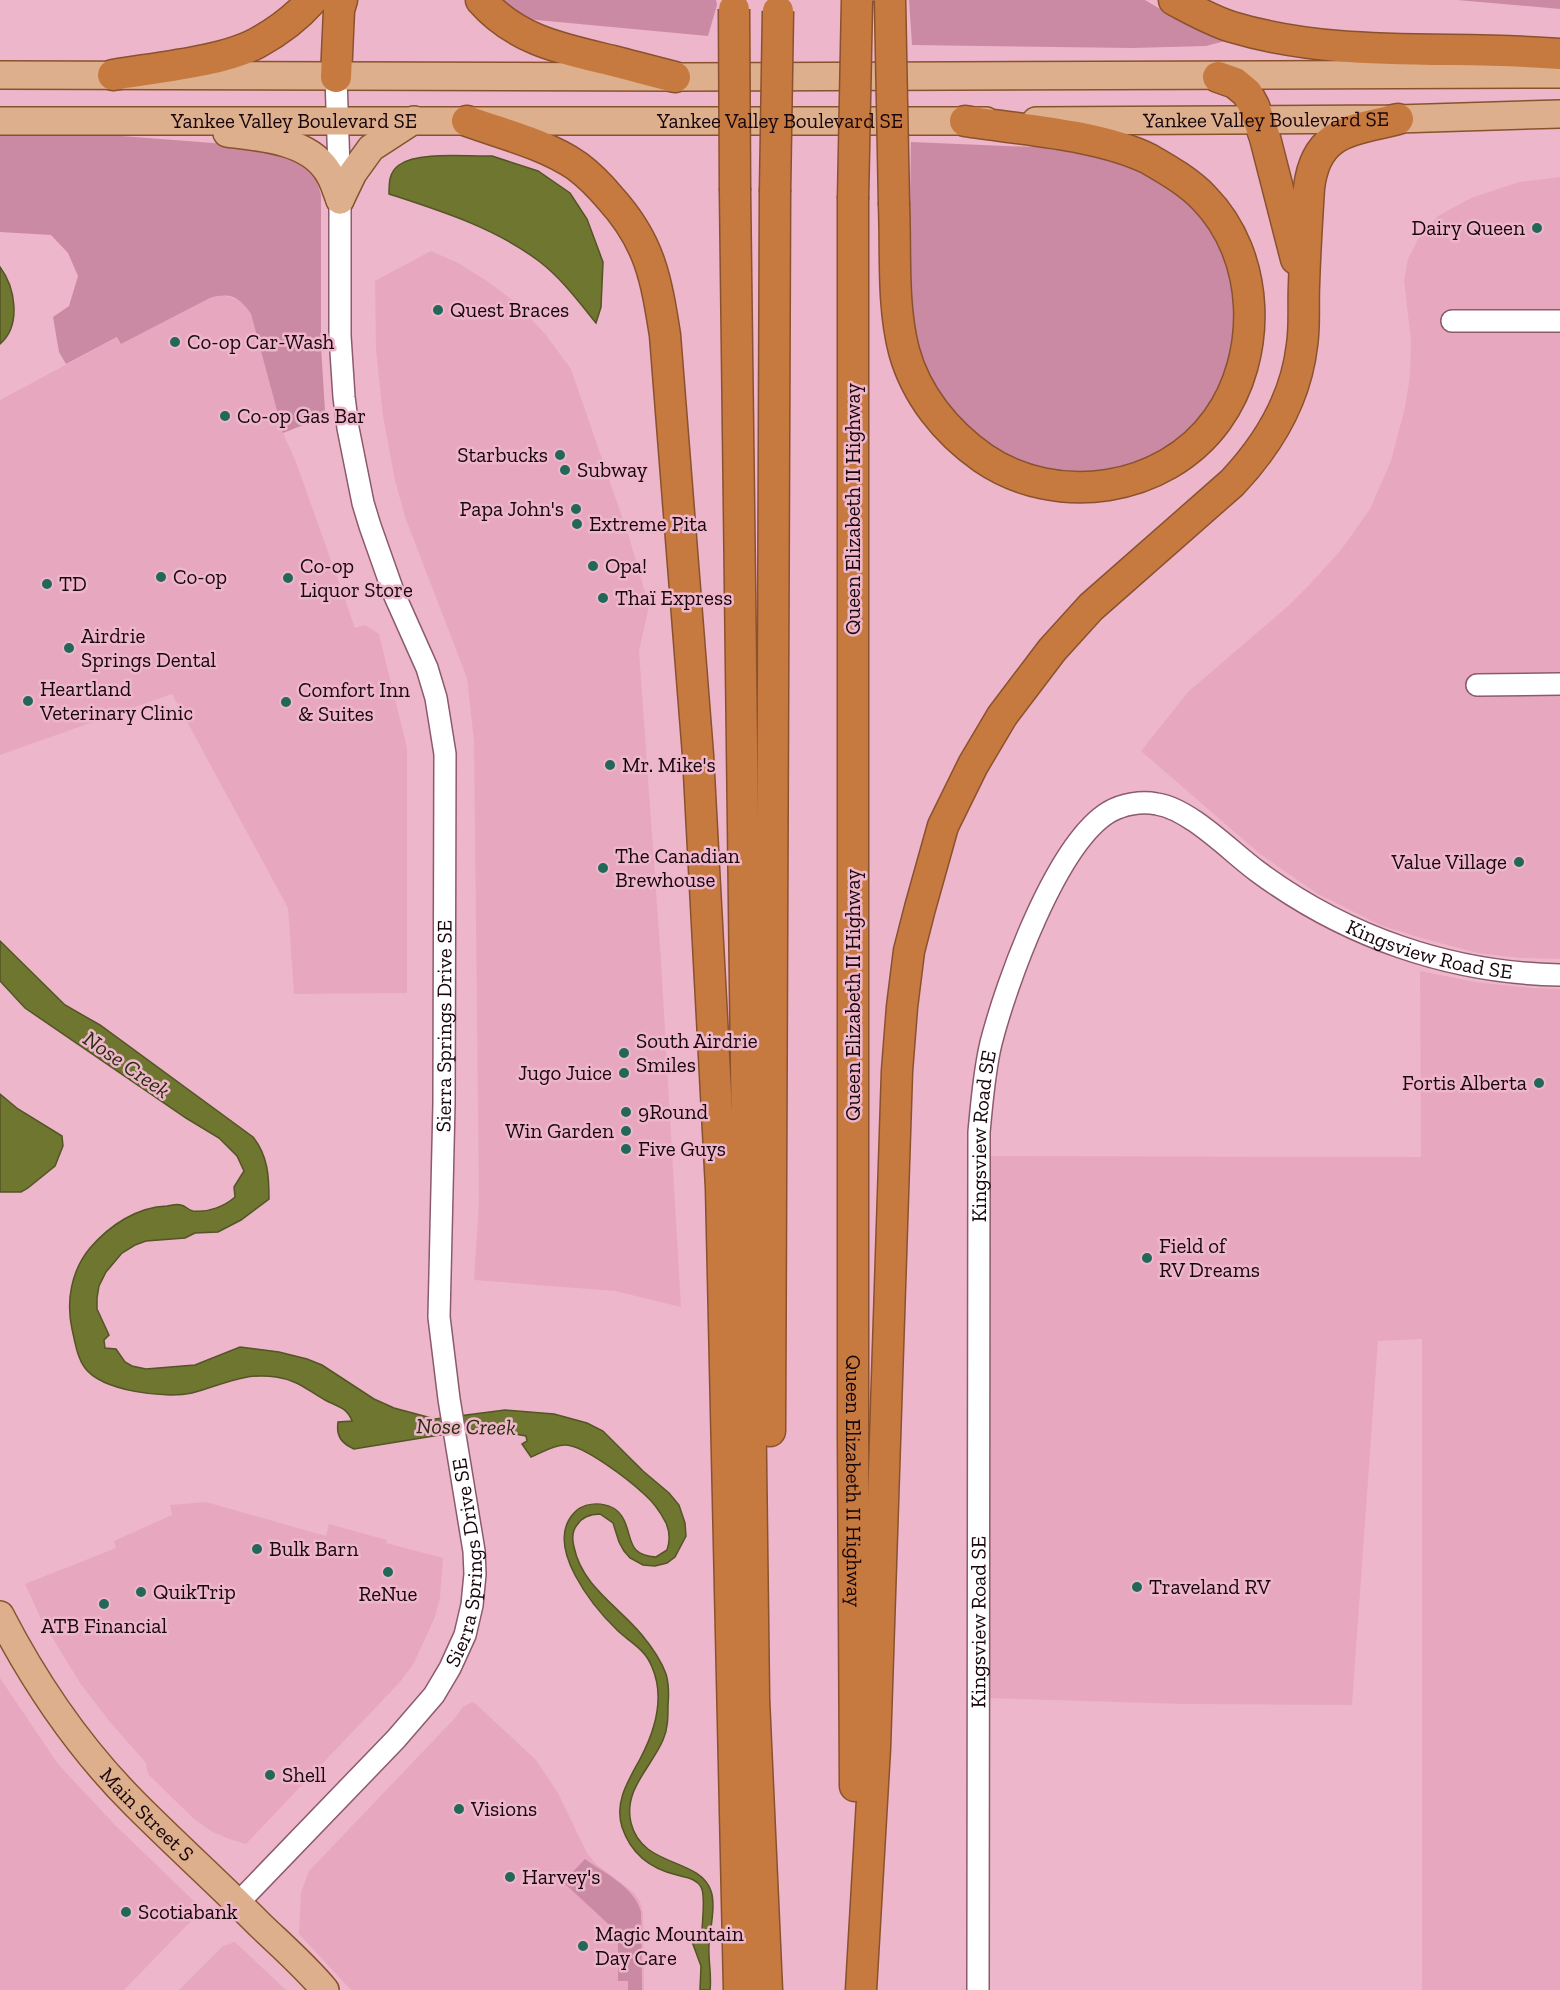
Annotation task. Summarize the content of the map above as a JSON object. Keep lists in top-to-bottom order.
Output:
{
  "streets": {
    "highway": ["Queen Elizabeth II Highway"],
    "main road": ["Yankee Valley Boulevard SE", "Main Street S"],
    "street": ["Kingsview Road SE", "Sierra Springs Drive SE"]
  },
  "crossings": [
    ["Yankee Valley Boulevard SE", "Sierra Springs Drive SE"],
    ["Sierra Springs Drive SE", "Main Street S"]
  ],
  "water": ["Nose Creek"],
  "places": [
    "Dairy Queen",
    "Quest Braces",
    "Co-op Car-Wash",
    "Co-op Gas Bar",
    "Starbucks",
    "Subway",
    "Papa John's",
    "Extreme Pita",
    "Opa!",
    "Co-op",
    "Co-op Liquor Store",
    "TD",
    "Thaï Express",
    "Airdrie Springs Dental",
    "Heartland Veterinary Clinic",
    "Comfort Inn & Suites",
    "Mr. Mike's",
    "Value Village",
    "The Canadian Brewhouse",
    "South Airdrie Smiles",
    "Jugo Juice",
    "Fortis Alberta",
    "9Round",
    "Win Garden",
    "Five Guys",
    "Field of RV Dreams",
    "Bulk Barn",
    "ReNue",
    "Traveland RV",
    "QuikTrip",
    "ATB Financial",
    "Shell",
    "Visions",
    "Harvey's",
    "Scotiabank",
    "Magic Mountain Day Care"
  ]
}
